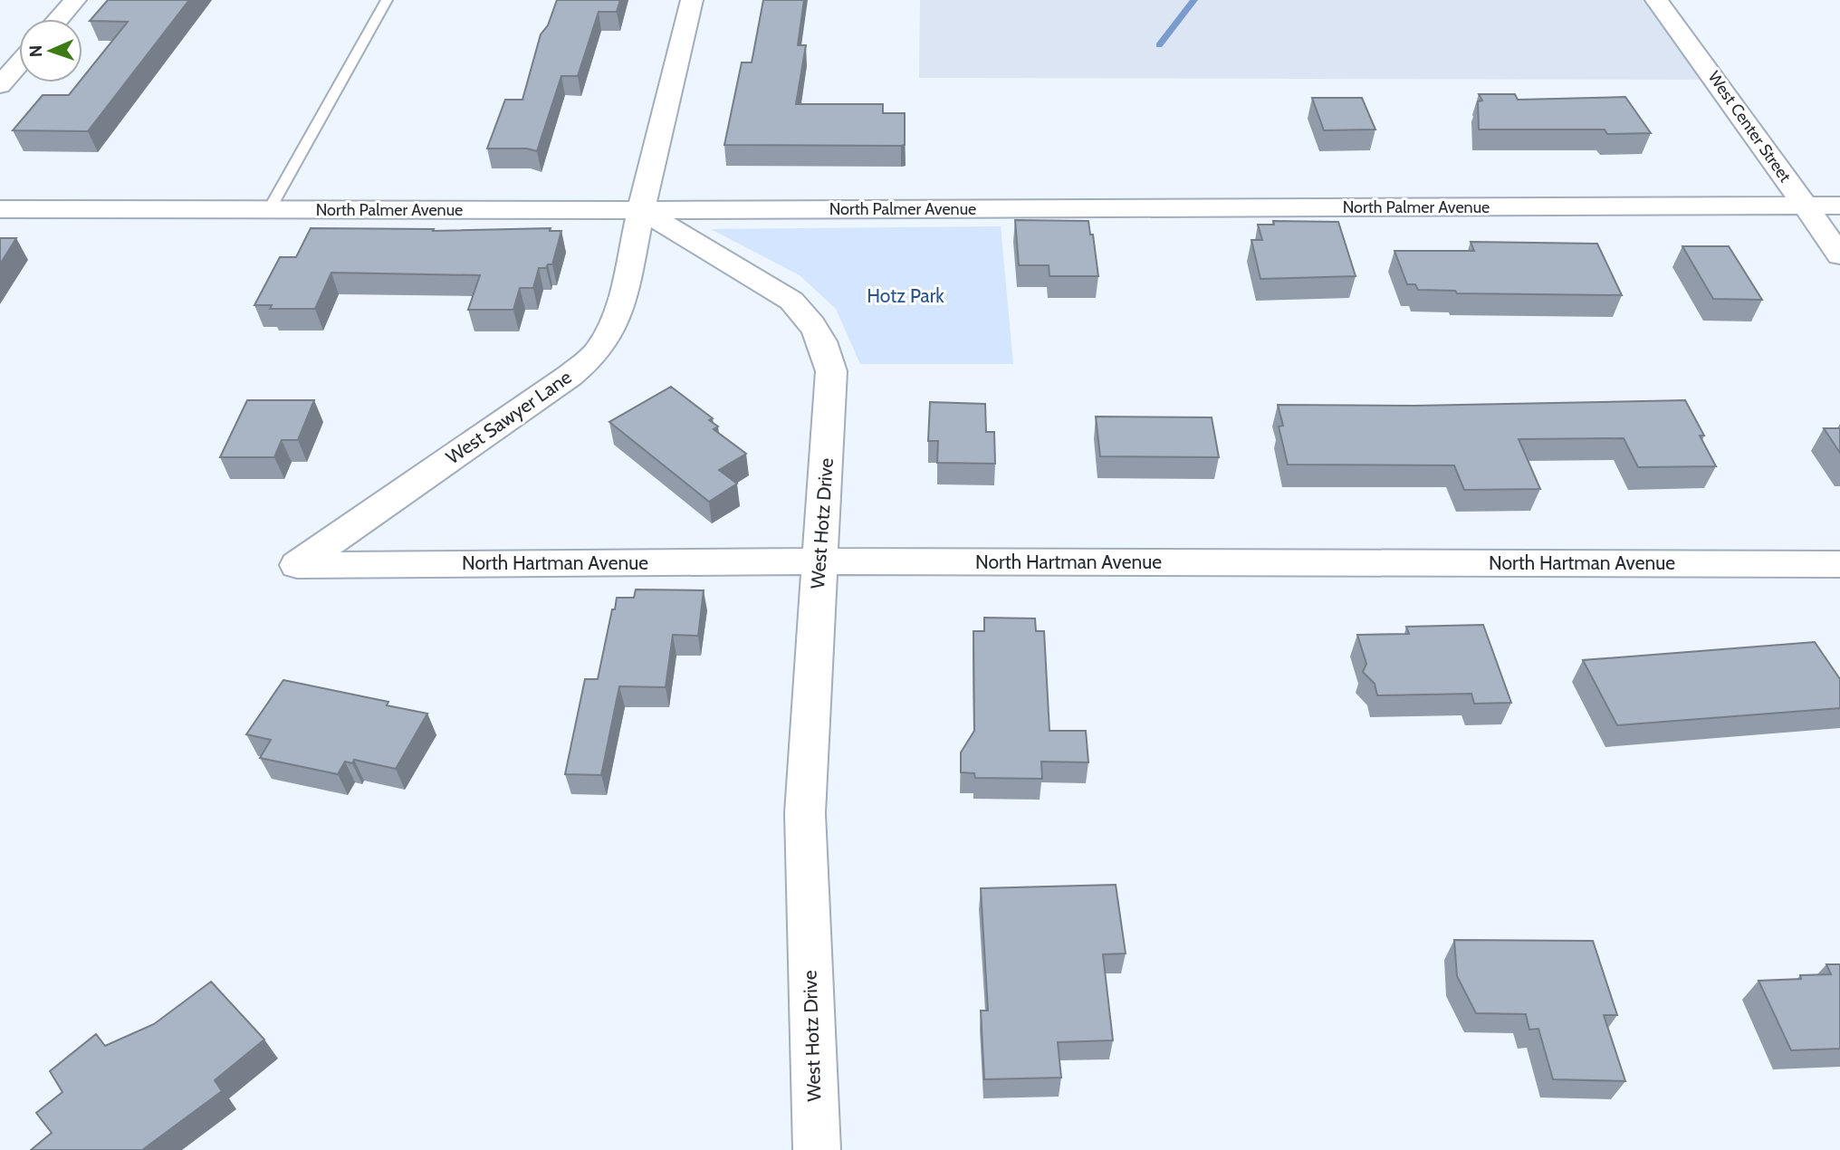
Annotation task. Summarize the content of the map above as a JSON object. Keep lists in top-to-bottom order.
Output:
{
  "streets": {
    "street": [
      "West Center Street",
      "North Palmer Avenue",
      "West Sawyer Lane",
      "West Hotz Drive",
      "North Hartman Avenue"
    ]
  },
  "crossings": [
    ["West Center Street", "North Palmer Avenue"],
    ["North Palmer Avenue", "West Sawyer Lane"],
    ["North Palmer Avenue", "West Hotz Drive"],
    ["West Sawyer Lane", "West Hotz Drive"],
    ["West Sawyer Lane", "North Hartman Avenue"],
    ["West Hotz Drive", "North Hartman Avenue"]
  ],
  "parks": ["Hotz Park"],
  "north": "left"
}
